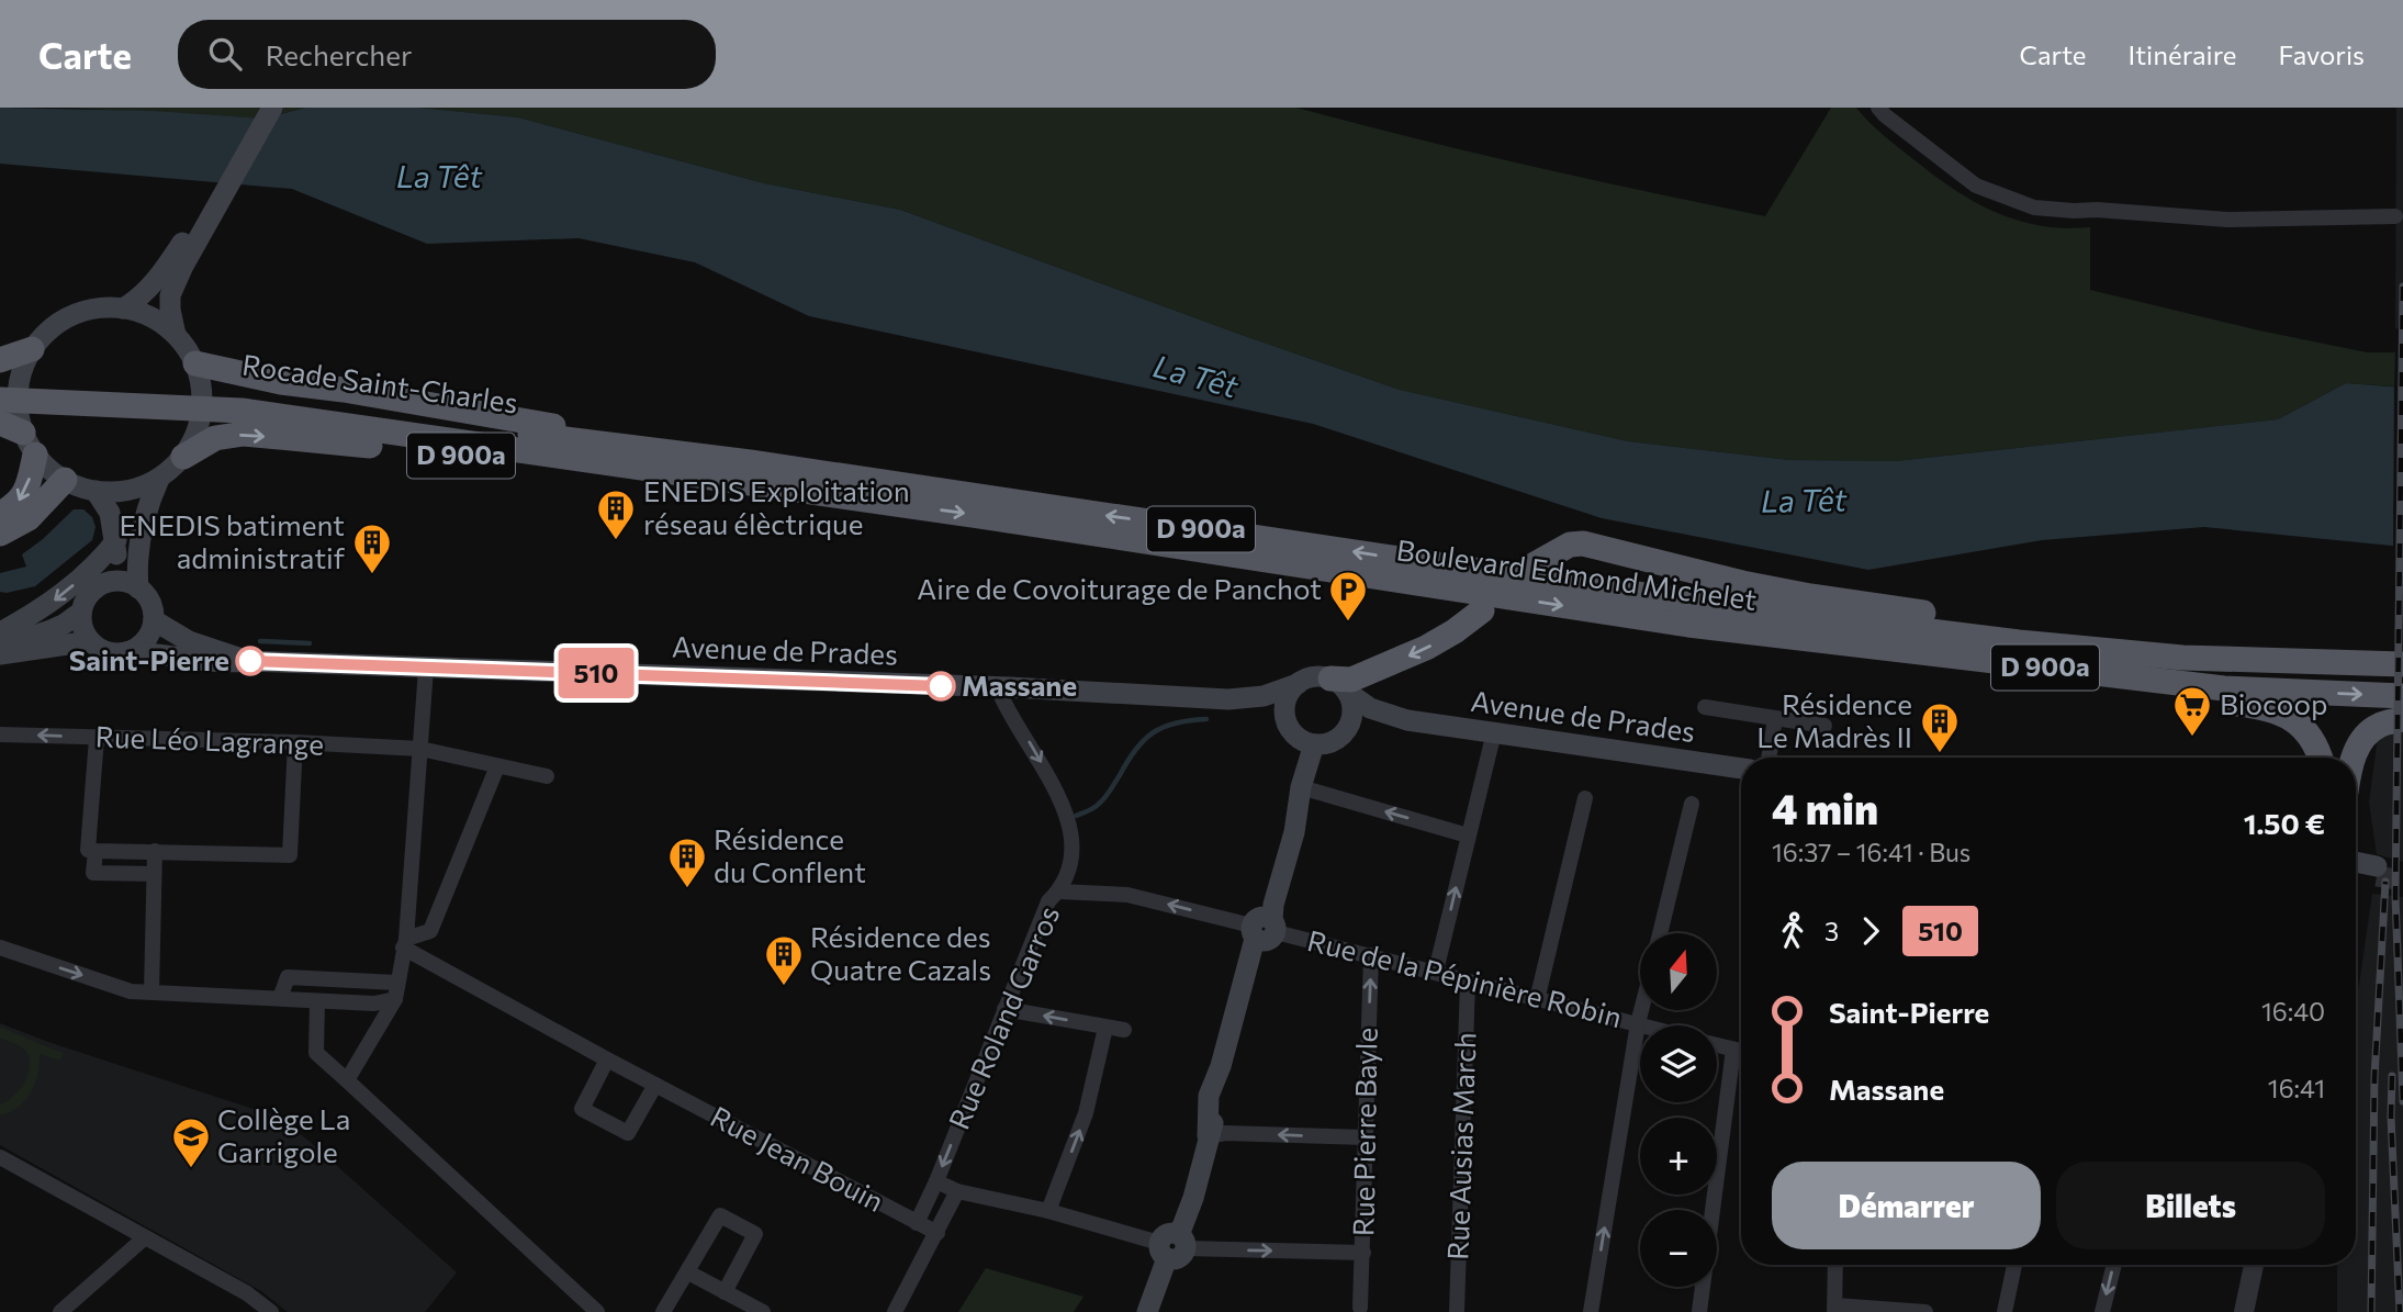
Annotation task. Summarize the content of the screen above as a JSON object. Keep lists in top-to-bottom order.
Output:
{
  "streets": {
    "highway": ["Rocade Saint-Charles", "D 900a", "Boulevard Edmond Michelet"],
    "main road": ["Avenue de Prades"],
    "street": [
      "Rue Léo Lagrange",
      "Rue de la Pépinière Robin",
      "Rue Roland Garros",
      "Rue Pierre Bayle",
      "Rue Ausias March",
      "Rue Jean Bouin"
    ]
  },
  "crossings": [
    ["Rocade Saint-Charles", "D 900a"],
    ["Rocade Saint-Charles", "Boulevard Edmond Michelet"],
    ["D 900a", "Boulevard Edmond Michelet"],
    ["Avenue de Prades", "Rue Roland Garros"],
    ["Rue de la Pépinière Robin", "Rue Roland Garros"],
    ["Rue de la Pépinière Robin", "Rue Pierre Bayle"],
    ["Rue de la Pépinière Robin", "Rue Ausias March"],
    ["Rue Roland Garros", "Rue Jean Bouin"]
  ],
  "one_way": ["Rue Pierre Bayle"],
  "water": ["La Têt"],
  "places": {
    "building": [
      "ENEDIS Exploitation réseau élèctrique",
      "ENEDIS batiment administratif",
      "Résidence Le Madrès II",
      "Résidence du Conflent",
      "Résidence des Quatre Cazals"
    ],
    "parking": ["Aire de Covoiturage de Panchot"],
    "other": ["Saint-Pierre", "Massane"],
    "supermarket": ["Biocoop"],
    "school or university": ["Collège La Garrigole"]
  },
  "lines": ["bus line 510"],
  "north": "top",
  "page": {
    "header": "Carte",
    "search": "Rechercher",
    "nav": ["Carte", "Itinéraire", "Favoris"],
    "on_map": "510",
    "heading": ["4 min", "16:37 – 16:41 · Bus", "1.50 €"],
    "legs": ["3", "510"],
    "map_buttons": ["+", "−"],
    "list": [
      {
        "name": "Saint-Pierre",
        "value": "16:40"
      },
      {
        "name": "Massane",
        "value": "16:41"
      }
    ],
    "buttons": ["Démarrer", "Billets"]
  }
}
